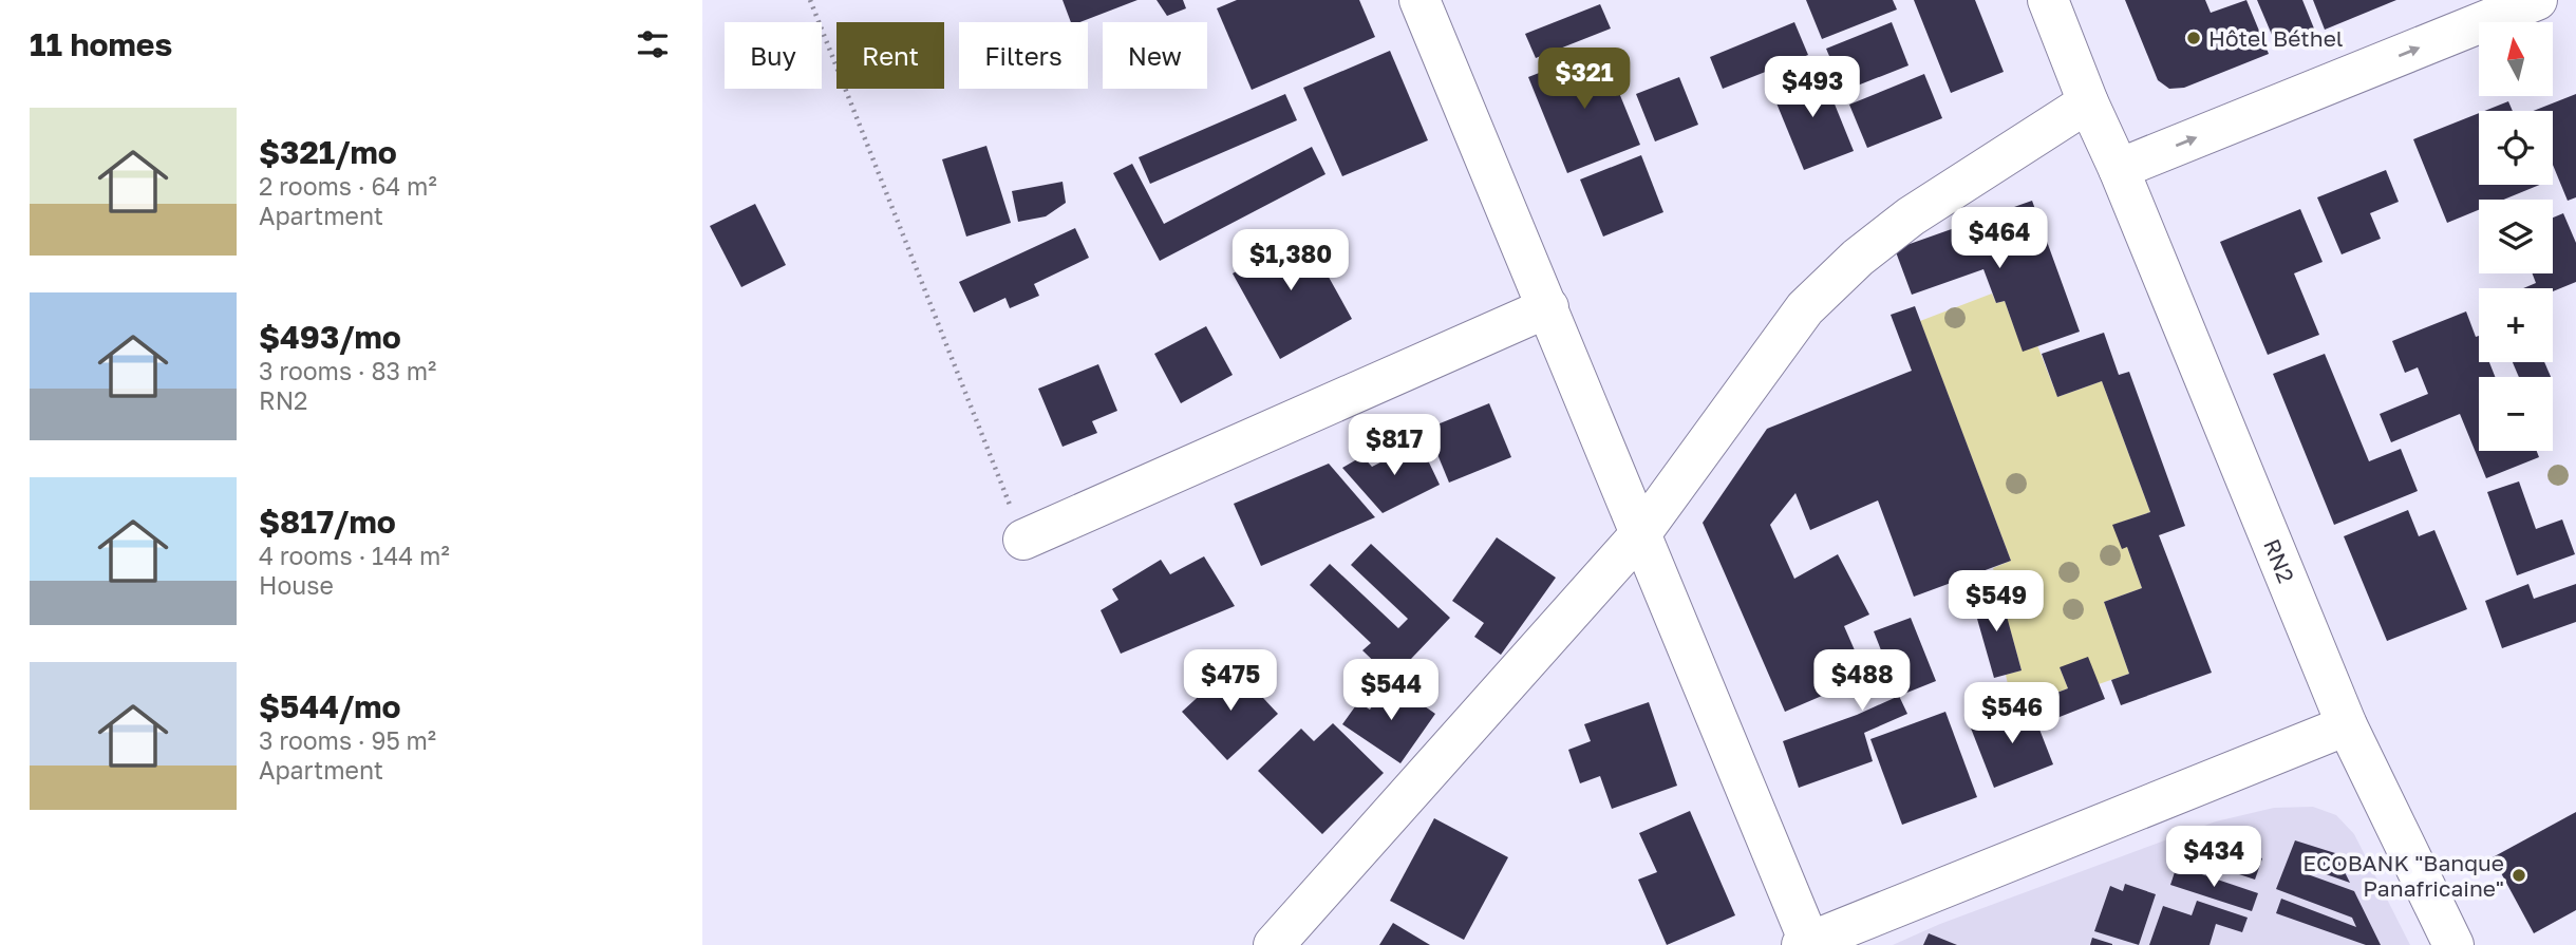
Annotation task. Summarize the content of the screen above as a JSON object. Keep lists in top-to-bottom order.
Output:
{
  "streets": {
    "street": ["RN2"]
  },
  "places": ["Hôtel Béthel", "ECOBANK \"Banque Panafricaine\""],
  "north": "top",
  "page": {
    "heading": "11 homes",
    "map_buttons": ["+", "−"],
    "chip": [
      "Buy",
      "Rent",
      "Filters",
      "New"
    ],
    "price": [
      "$321",
      "$493",
      "$464",
      "$1,380",
      "$817",
      "$549",
      "$475",
      "$488",
      "$544",
      "$546",
      "$434"
    ],
    "list": [
      {
        "name": "$321/mo",
        "note": "2 rooms · 64 m² · Apartment"
      },
      {
        "name": "$493/mo",
        "note": "3 rooms · 83 m² · RN2"
      },
      {
        "name": "$817/mo",
        "note": "4 rooms · 144 m² · House"
      },
      {
        "name": "$544/mo",
        "note": "3 rooms · 95 m² · Apartment"
      }
    ]
  }
}
